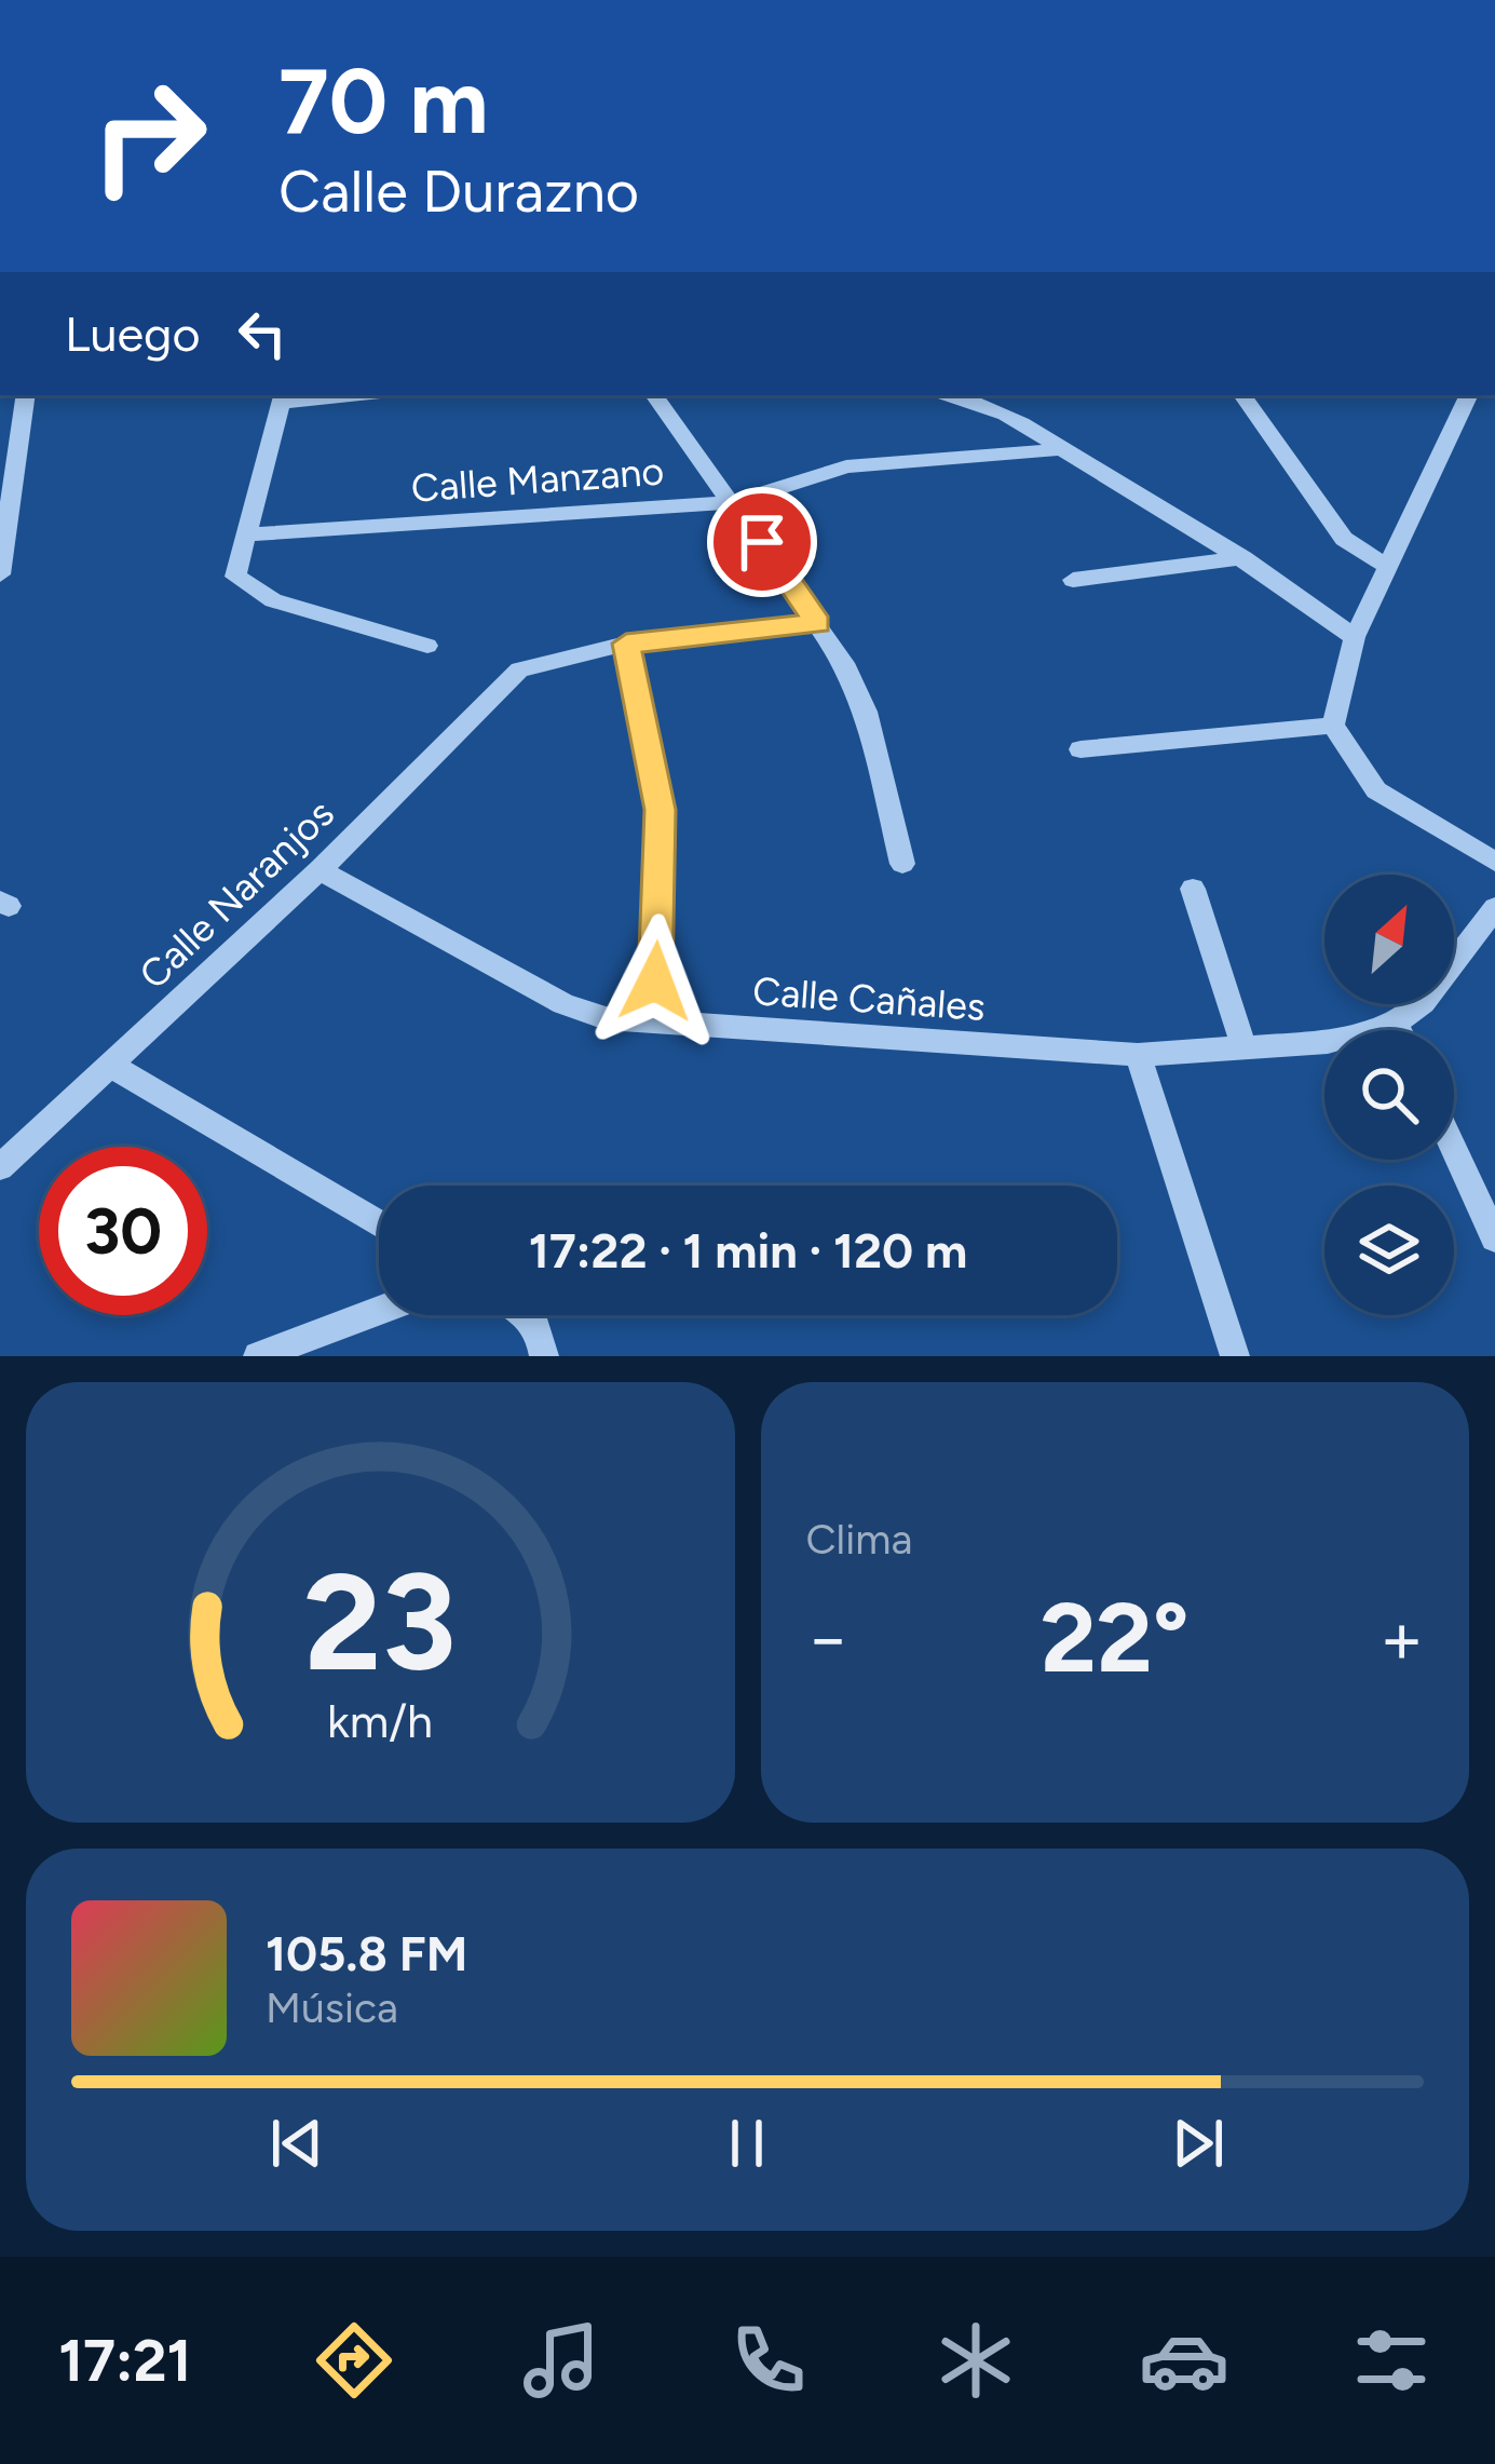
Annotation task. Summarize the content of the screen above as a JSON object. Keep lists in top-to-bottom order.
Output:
{
  "streets": {
    "street": ["Calle Manzano", "Calle Naranjos", "Calle Cañales"]
  },
  "crossings": [
    ["Calle Naranjos", "Calle Cañales"]
  ],
  "north": "top right",
  "page": {
    "turn": ["70 m", "Calle Durazno"],
    "then": "Luego",
    "limit": "30",
    "trip": "17:22 · 1 min · 120 m",
    "tile": "Clima",
    "heat": ["−", "22°", "+"],
    "song": ["105.8 FM", "Música"],
    "tabs": "17:21",
    "gauge": ["23", "km/h"]
  }
}
